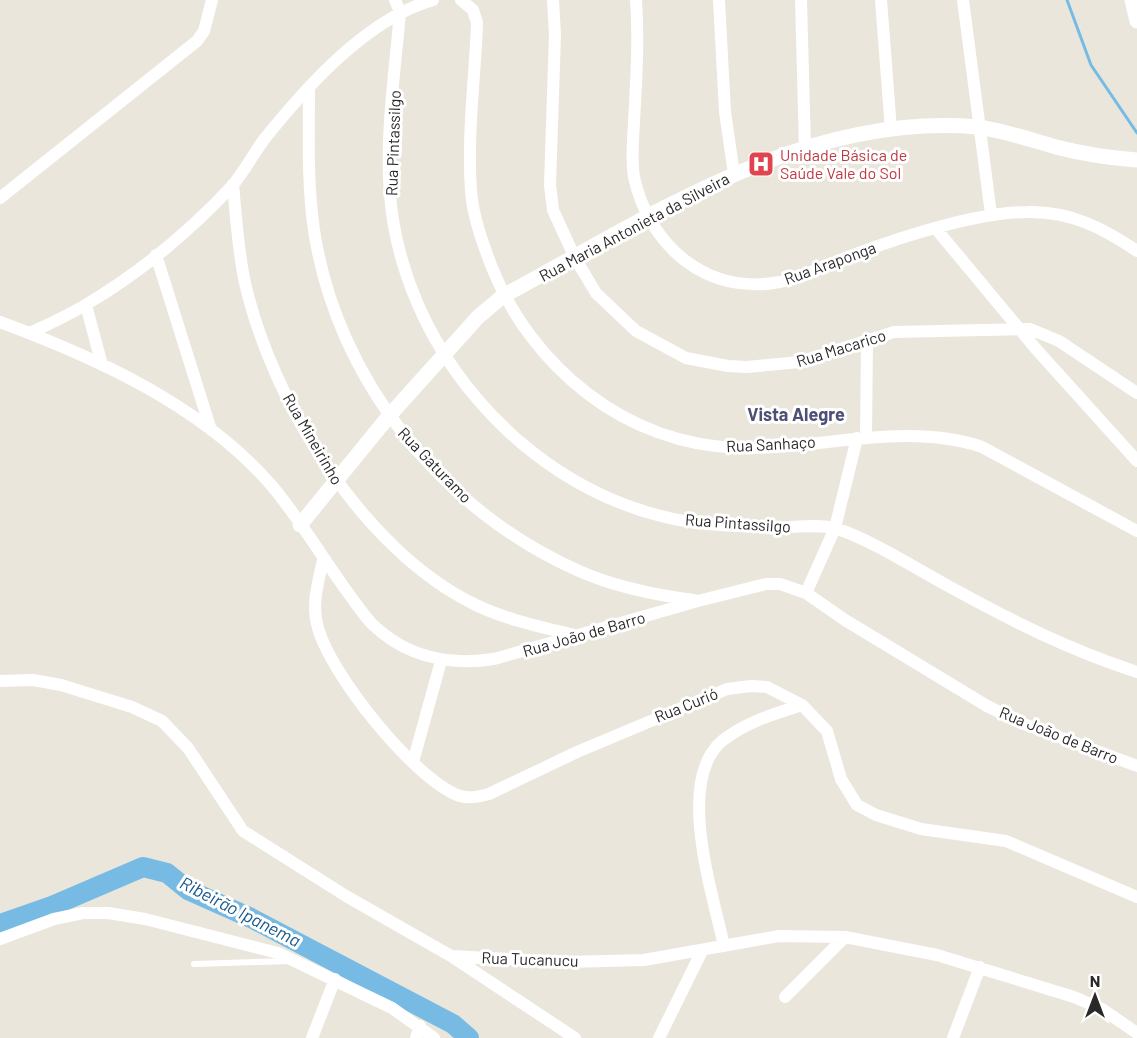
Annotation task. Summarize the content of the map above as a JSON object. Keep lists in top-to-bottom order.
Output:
{
  "streets": {
    "street": [
      "Rua Pintassilgo",
      "Rua Maria Antonieta da Silveira",
      "Rua Araponga",
      "Rua Macarico",
      "Rua Mineirinho",
      "Rua Sanhaço",
      "Rua Gaturamo",
      "Rua João de Barro",
      "Rua Curió",
      "Rua Tucanucu"
    ]
  },
  "crossings": [
    ["Rua Pintassilgo", "Rua Maria Antonieta da Silveira"],
    ["Rua Maria Antonieta da Silveira", "Rua Araponga"],
    ["Rua Maria Antonieta da Silveira", "Rua Macarico"],
    ["Rua Maria Antonieta da Silveira", "Rua Mineirinho"],
    ["Rua Maria Antonieta da Silveira", "Rua Sanhaço"],
    ["Rua Maria Antonieta da Silveira", "Rua Gaturamo"],
    ["Rua Maria Antonieta da Silveira", "Rua João de Barro"],
    ["Rua Mineirinho", "Rua João de Barro"],
    ["Rua Gaturamo", "Rua João de Barro"],
    ["Rua João de Barro", "Rua Curió"]
  ],
  "districts": ["Vista Alegre"],
  "water": ["Ribeirão Ipanema"],
  "places": {
    "hospital": ["Unidade Básica de Saúde Vale do Sol"]
  },
  "north": "top"
}
